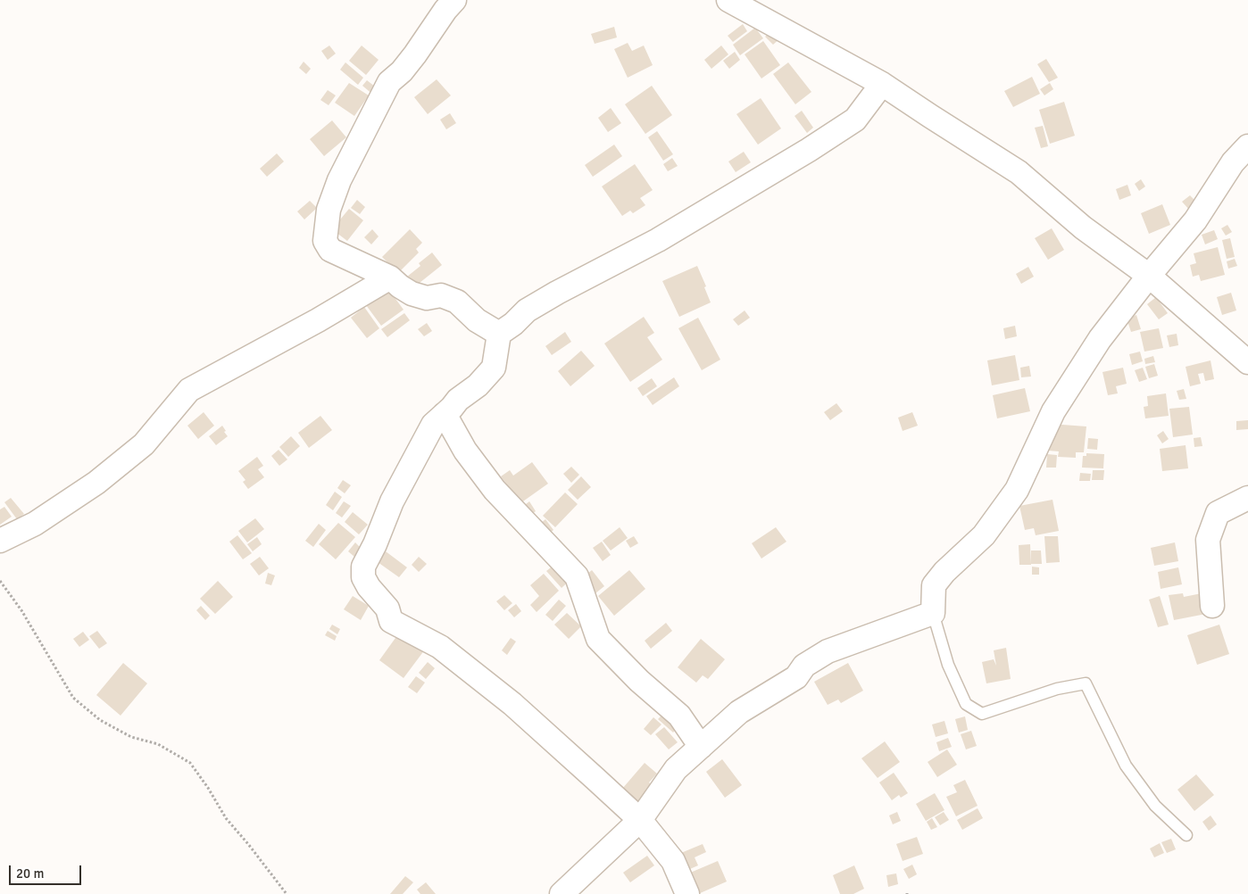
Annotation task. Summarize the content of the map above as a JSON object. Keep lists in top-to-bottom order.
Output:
{
  "scale_bar": "20 m"
}
